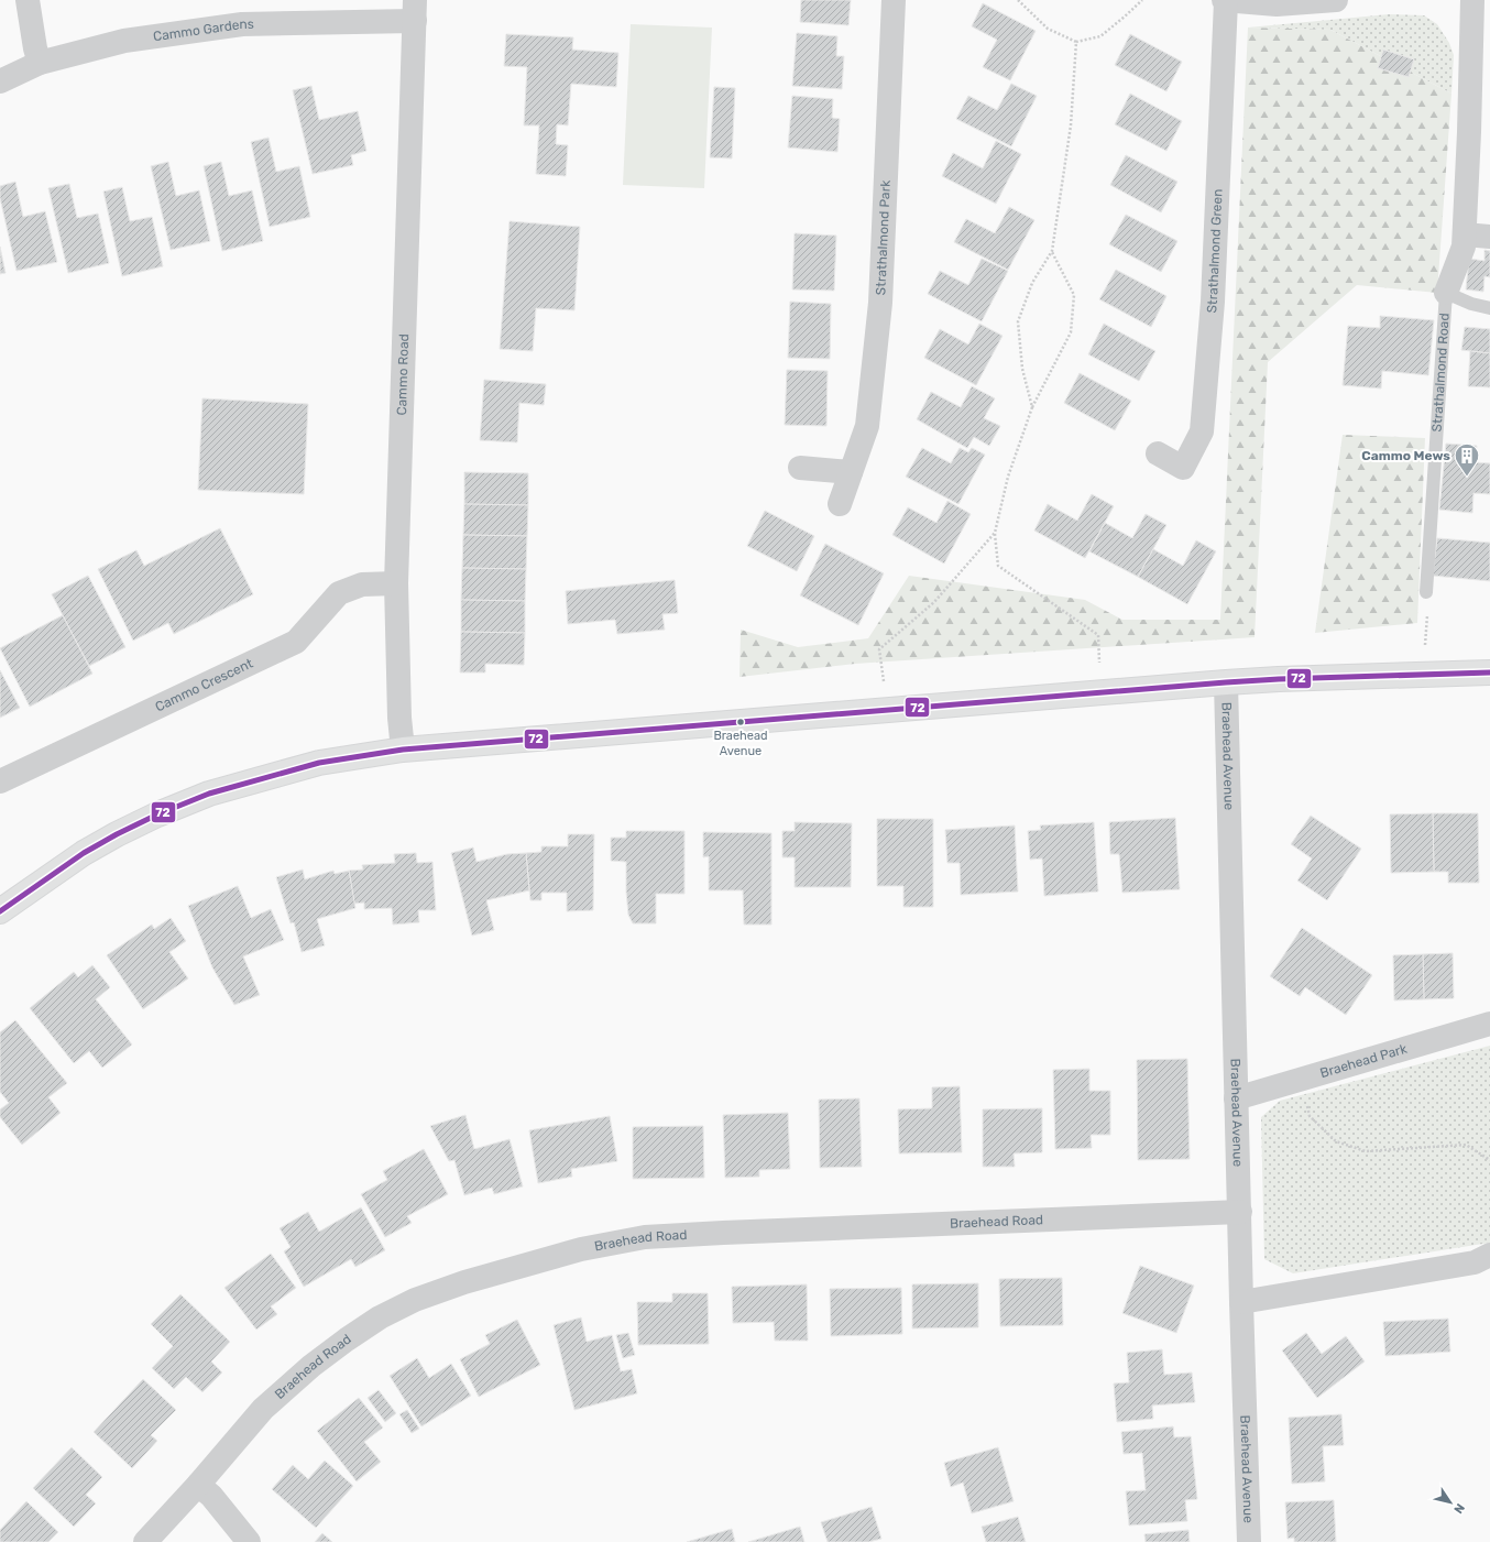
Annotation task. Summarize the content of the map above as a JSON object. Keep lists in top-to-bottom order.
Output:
{
  "streets": {
    "street": [
      "Cammo Gardens",
      "Strathalmond Park",
      "Strathalmond Green",
      "Strathalmond Road",
      "Cammo Road",
      "Cammo Crescent",
      "Braehead Avenue",
      "Braehead Park",
      "Braehead Road"
    ]
  },
  "crossings": [
    ["Cammo Gardens", "Cammo Road"],
    ["Cammo Road", "Cammo Crescent"],
    ["Braehead Avenue", "Braehead Park"],
    ["Braehead Avenue", "Braehead Road"]
  ],
  "places": {
    "building": ["Cammo Mews"],
    "other": ["Braehead Avenue"]
  },
  "lines": ["transit line 72"],
  "north": "bottom right"
}
